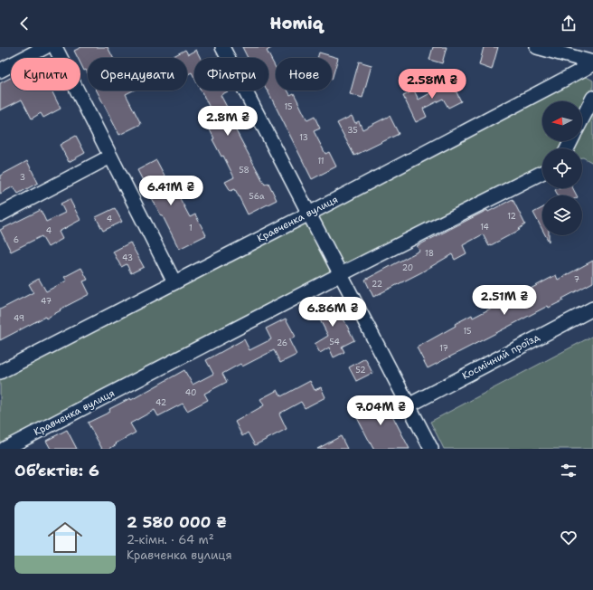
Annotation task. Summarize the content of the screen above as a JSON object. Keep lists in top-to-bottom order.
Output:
{
  "streets": {
    "street": ["Кравченка вулиця", "Космічний проїзд"]
  },
  "house_numbers": [
    "15",
    "35",
    "13",
    "11",
    "58",
    "3",
    "56а",
    "12",
    "4",
    "14",
    "1",
    "4",
    "6",
    "18",
    "43",
    "20",
    "7",
    "22",
    "47",
    "49",
    "15",
    "54",
    "26",
    "17",
    "52",
    "40",
    "42"
  ],
  "north": "left",
  "page": {
    "header": "Homiq",
    "chip": [
      "Купити",
      "Орендувати",
      "Фільтри",
      "Нове"
    ],
    "price": [
      "2.58M ₴",
      "2.8M ₴",
      "6.41M ₴",
      "2.51M ₴",
      "6.86M ₴",
      "7.04M ₴"
    ],
    "heading": "Об’єктів: 6",
    "list": [
      {
        "name": "2 580 000 ₴",
        "note": "2-кімн. · 64 m² · Кравченка вулиця"
      }
    ]
  }
}
